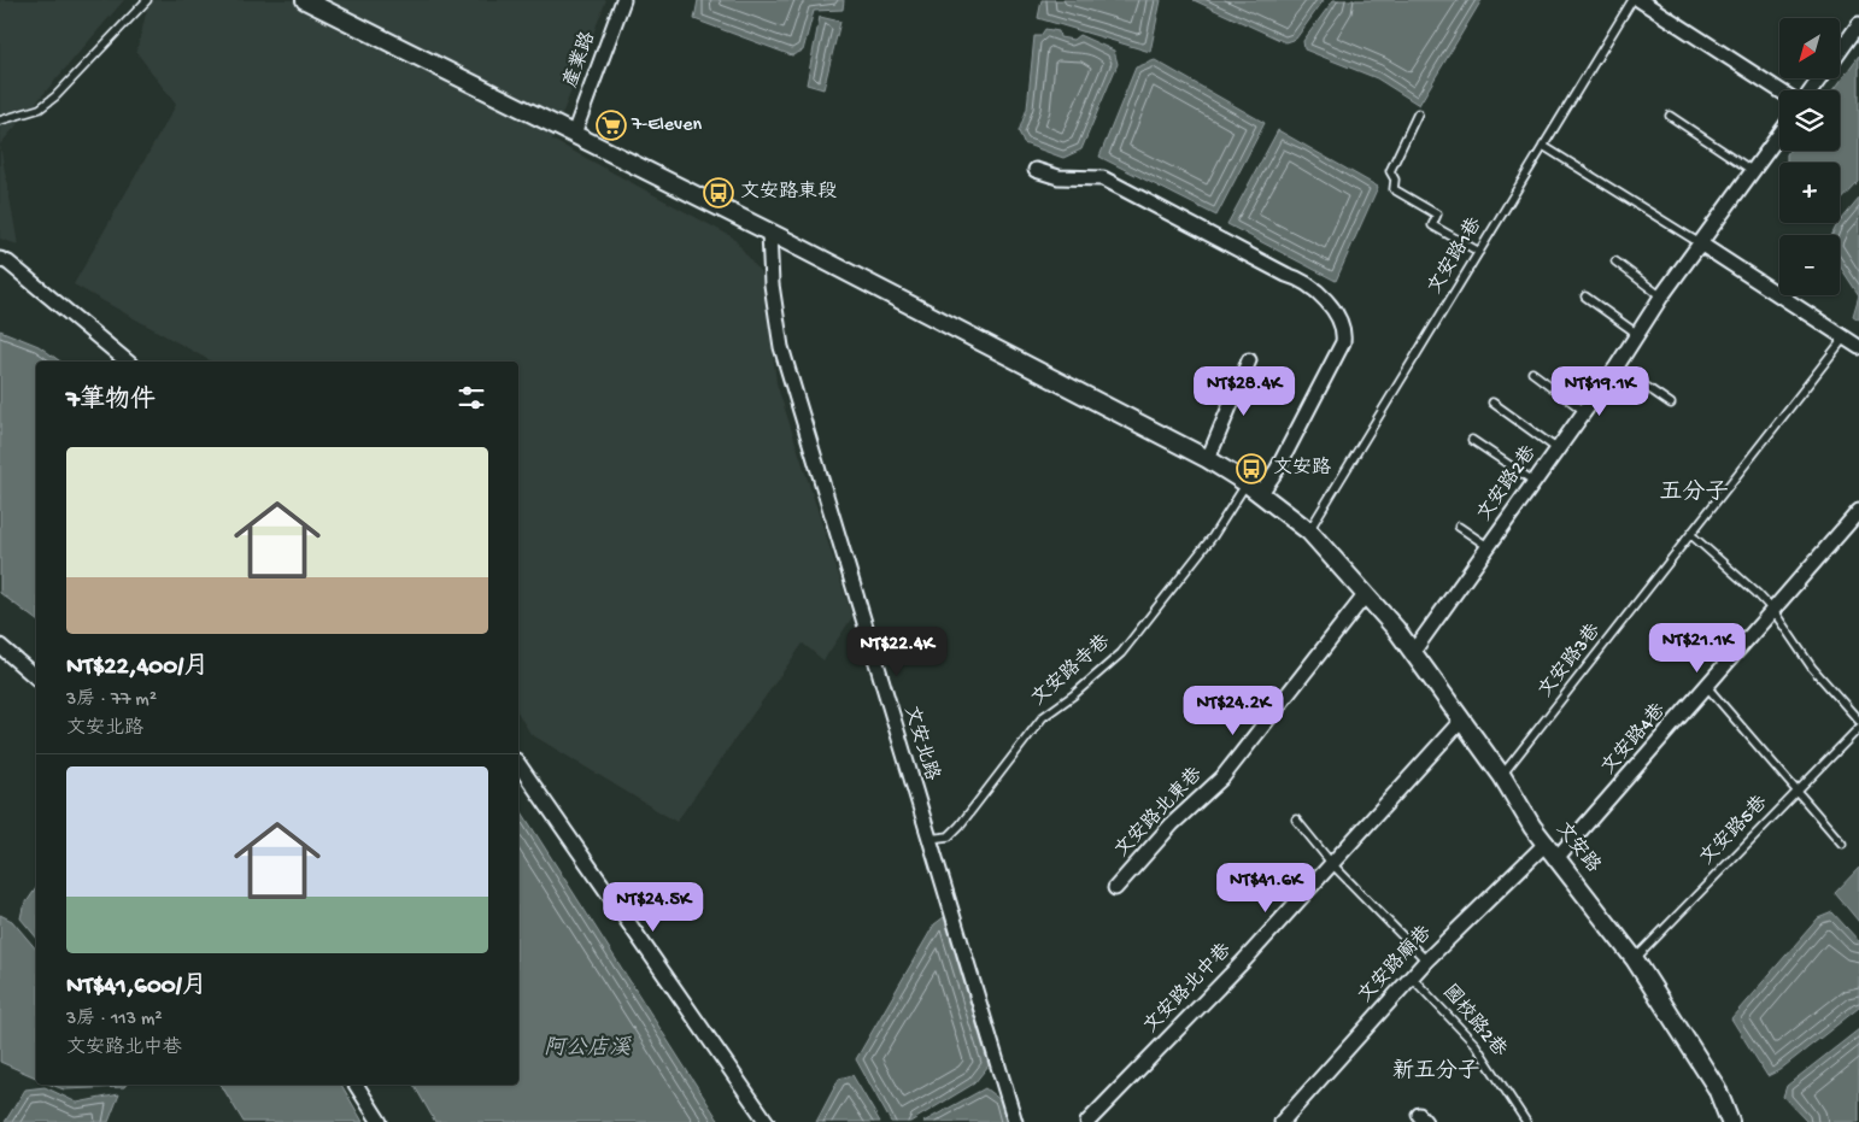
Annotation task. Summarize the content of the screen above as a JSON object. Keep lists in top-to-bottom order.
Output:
{
  "streets": {
    "street": [
      "產業路",
      "文安路2巷",
      "文安路4巷",
      "文安北路",
      "文安路北東巷",
      "文安路",
      "文安路廟巷",
      "文安路北中巷"
    ],
    "lane": [
      "文安路1巷",
      "文安路3巷",
      "文安路寺巷",
      "文安路5巷",
      "國校路2巷"
    ]
  },
  "crossings": [
    ["產業路", "文安路"],
    ["文安路1巷", "文安路"],
    ["文安路2巷", "文安路"],
    ["文安路3巷", "文安路"],
    ["文安路寺巷", "文安北路"],
    ["文安路寺巷", "文安路"],
    ["文安路4巷", "文安路"],
    ["文安北路", "文安路"],
    ["文安路北東巷", "文安路"],
    ["文安路5巷", "文安路"],
    ["文安路", "文安路廟巷"],
    ["文安路", "文安路北中巷"],
    ["文安路廟巷", "國校路2巷"]
  ],
  "districts": ["五分子", "新五分子"],
  "water": ["阿公店溪"],
  "places": {
    "supermarket": ["7-Eleven"],
    "bus stop": ["文安路東段", "文安路"]
  },
  "north": "bottom left",
  "page": {
    "map_buttons": ["+", "−"],
    "heading": "7筆物件",
    "price": [
      "NT$28.4K",
      "NT$19.1K",
      "NT$21.1K",
      "NT$22.4K",
      "NT$24.2K",
      "NT$41.6K",
      "NT$24.5K"
    ],
    "list": [
      {
        "name": "NT$22,400/月",
        "note": "3房 · 77 m² · 文安北路"
      },
      {
        "name": "NT$41,600/月",
        "note": "3房 · 113 m² · 文安路北中巷"
      }
    ]
  }
}
